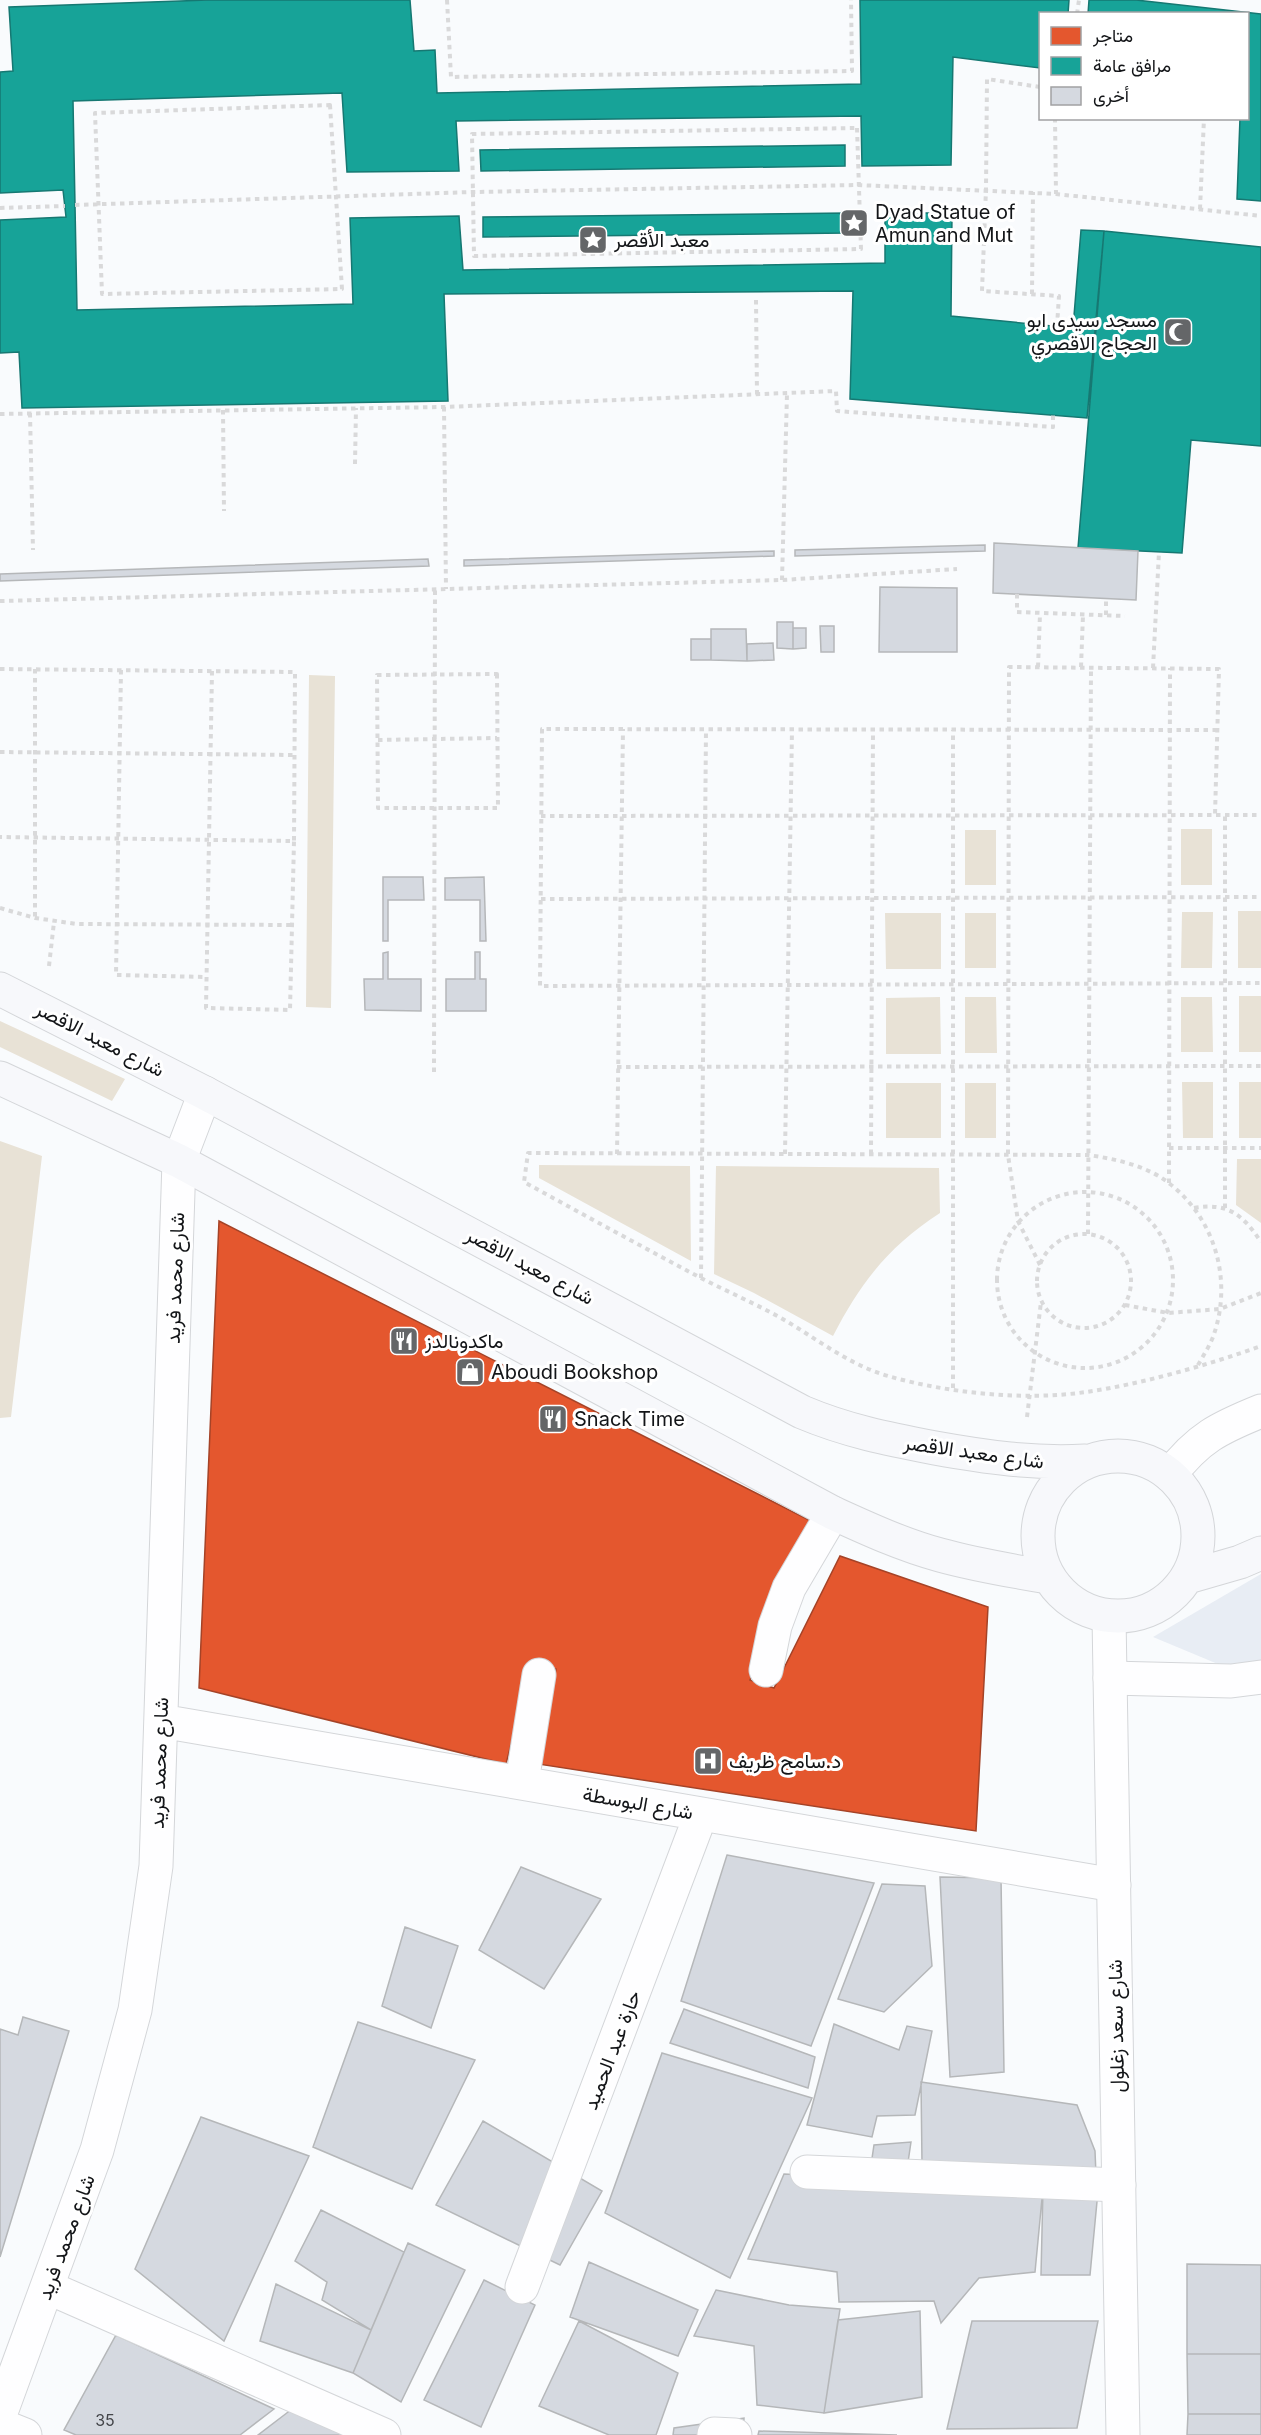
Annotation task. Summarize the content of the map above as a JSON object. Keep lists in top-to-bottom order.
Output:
{
  "streets": {
    "main road": ["شارع معبد الاقصر"],
    "street": [
      "شارع محمد فريد",
      "شارع البوسطة",
      "شارع سعد زغلول",
      "حارة عبد الحميد"
    ]
  },
  "crossings": [
    ["شارع معبد الاقصر", "شارع محمد فريد"],
    ["شارع معبد الاقصر", "شارع سعد زغلول"],
    ["شارع محمد فريد", "شارع البوسطة"],
    ["شارع البوسطة", "شارع سعد زغلول"],
    ["شارع البوسطة", "حارة عبد الحميد"]
  ],
  "places": {
    "place": ["Dyad Statue of Amun and Mut", "معبد الأقصر"],
    "mosque": ["مسجد سيدى ابو الحجاج الاقصري"],
    "restaurant": ["ماكدونالدز", "Snack Time"],
    "shop": ["Aboudi Bookshop"],
    "hospital": ["د.سامح ظريف"]
  },
  "house_numbers": ["35"],
  "legend": ["متاجر", "مرافق عامة", "أخرى"]
}
